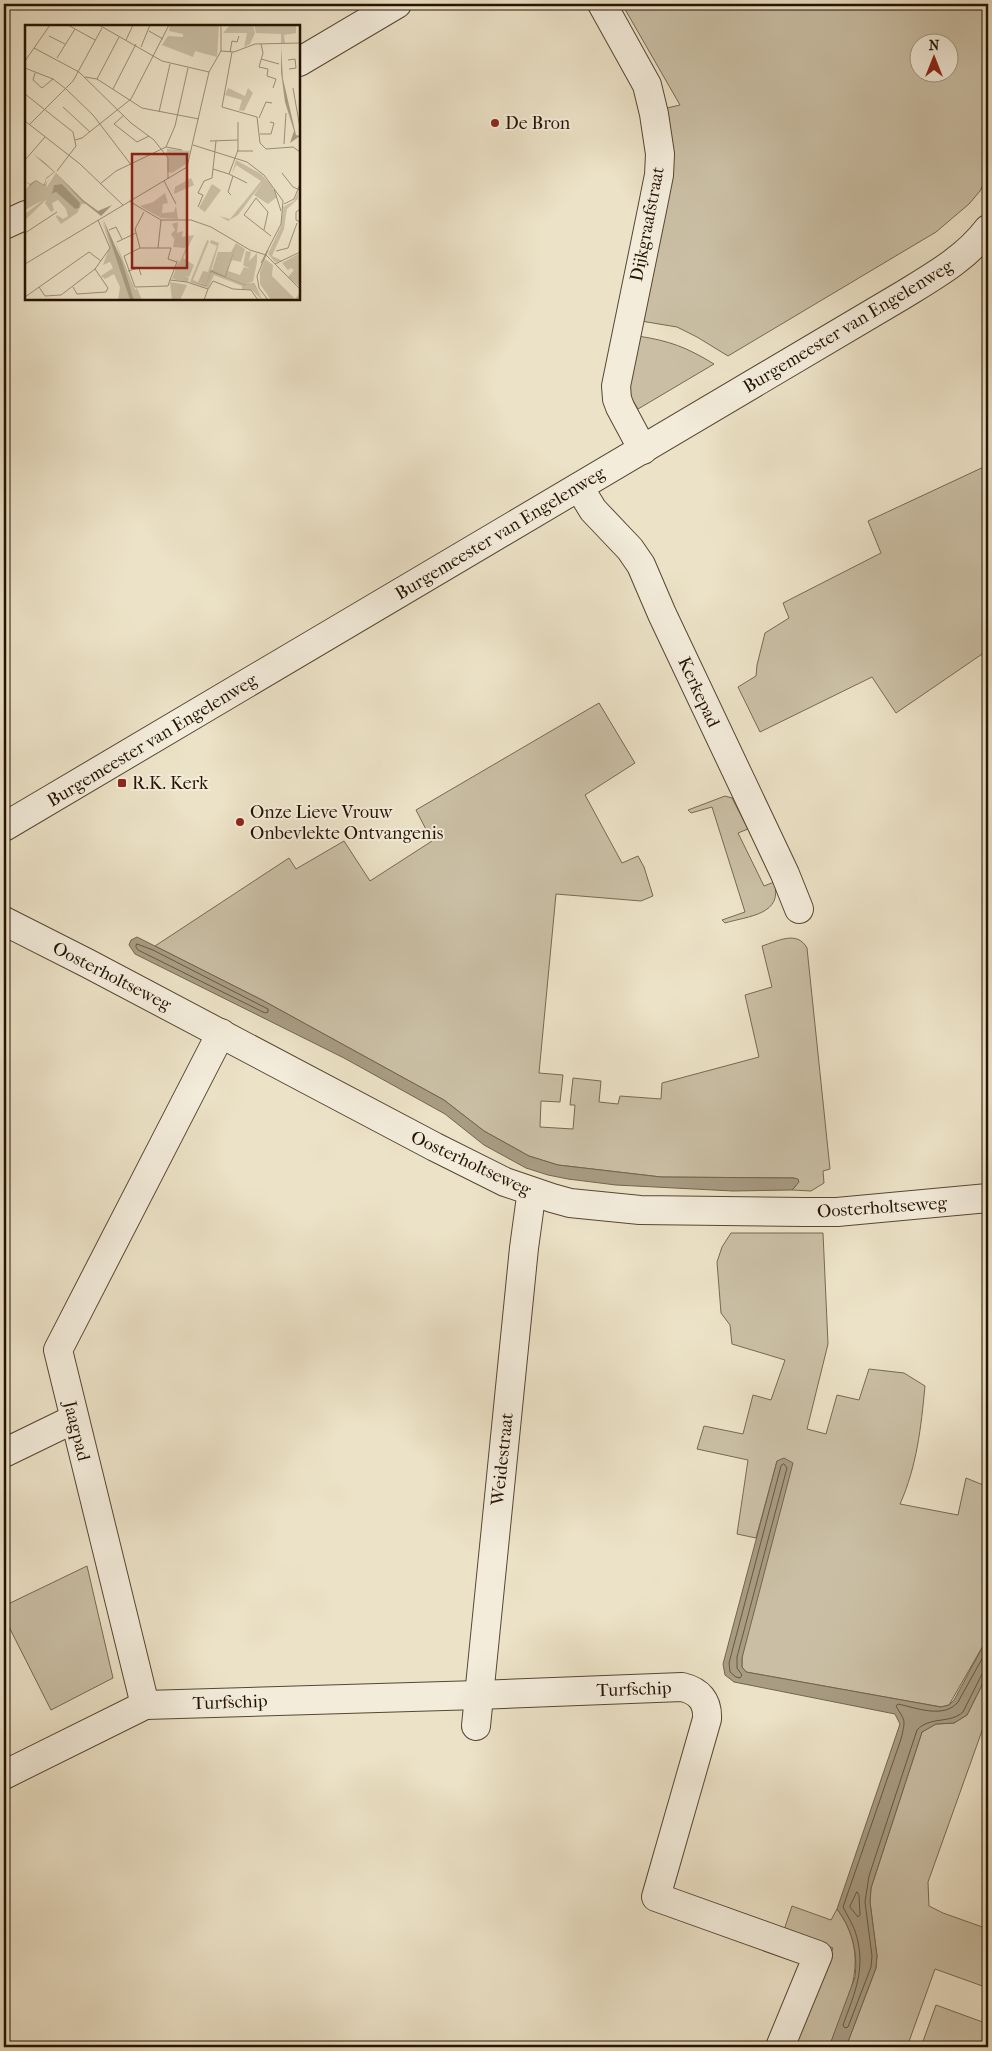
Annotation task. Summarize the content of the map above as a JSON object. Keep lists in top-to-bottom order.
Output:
{
  "streets": {
    "street": [
      "Dijkgraafstraat",
      "Burgemeester van Engelenweg",
      "Kerkepad",
      "Oosterholtseweg",
      "Jaagpad",
      "Weidestraat",
      "Turfschip"
    ]
  },
  "crossings": [
    ["Dijkgraafstraat", "Burgemeester van Engelenweg"],
    ["Burgemeester van Engelenweg", "Kerkepad"],
    ["Oosterholtseweg", "Jaagpad"],
    ["Oosterholtseweg", "Weidestraat"],
    ["Jaagpad", "Turfschip"],
    ["Weidestraat", "Turfschip"]
  ],
  "places": {
    "other": ["De Bron", "Onze Lieve Vrouw Onbevlekte Ontvangenis"],
    "transit": ["R.K. Kerk"]
  },
  "north": "top"
}
